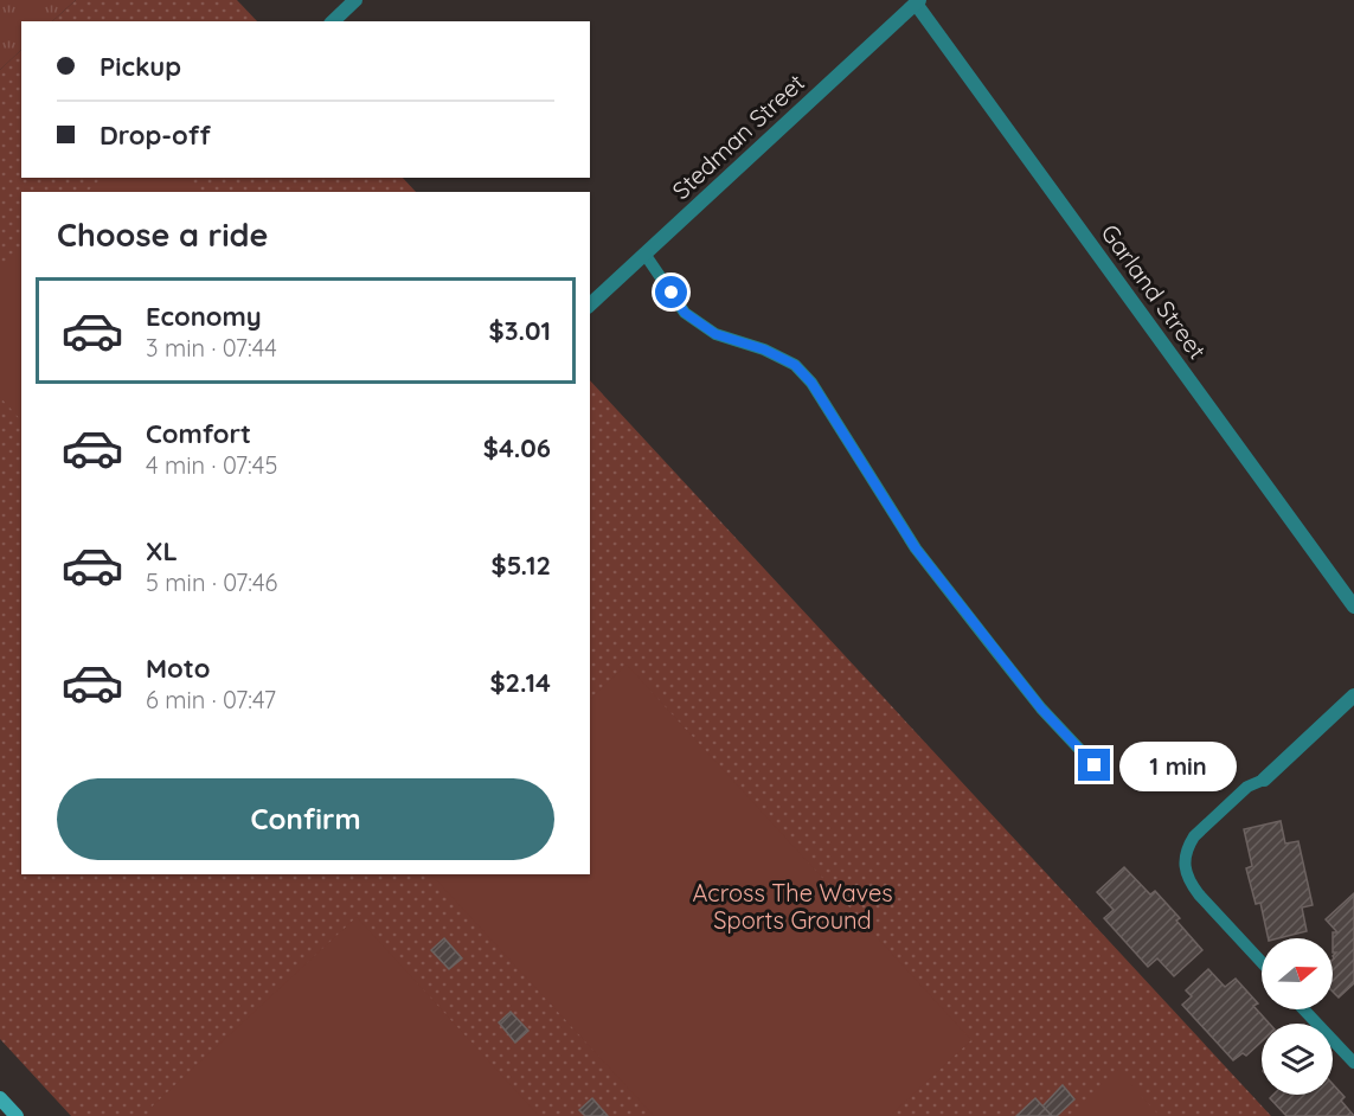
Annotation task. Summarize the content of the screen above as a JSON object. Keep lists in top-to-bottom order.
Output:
{
  "streets": {
    "street": ["Stedman Street", "Garland Street"]
  },
  "crossings": [
    ["Stedman Street", "Garland Street"]
  ],
  "parks": ["Across The Waves Sports Ground"],
  "north": "right",
  "page": {
    "banner": ["Pickup", "Drop-off"],
    "heading": "Choose a ride",
    "list": [
      {
        "name": "Economy",
        "note": "3 min · 07:44",
        "value": "$3.01"
      },
      {
        "name": "Comfort",
        "note": "4 min · 07:45",
        "value": "$4.06"
      },
      {
        "name": "XL",
        "note": "5 min · 07:46",
        "value": "$5.12"
      },
      {
        "name": "Moto",
        "note": "6 min · 07:47",
        "value": "$2.14"
      }
    ],
    "bubble": "1 min",
    "buttons": "Confirm"
  }
}
